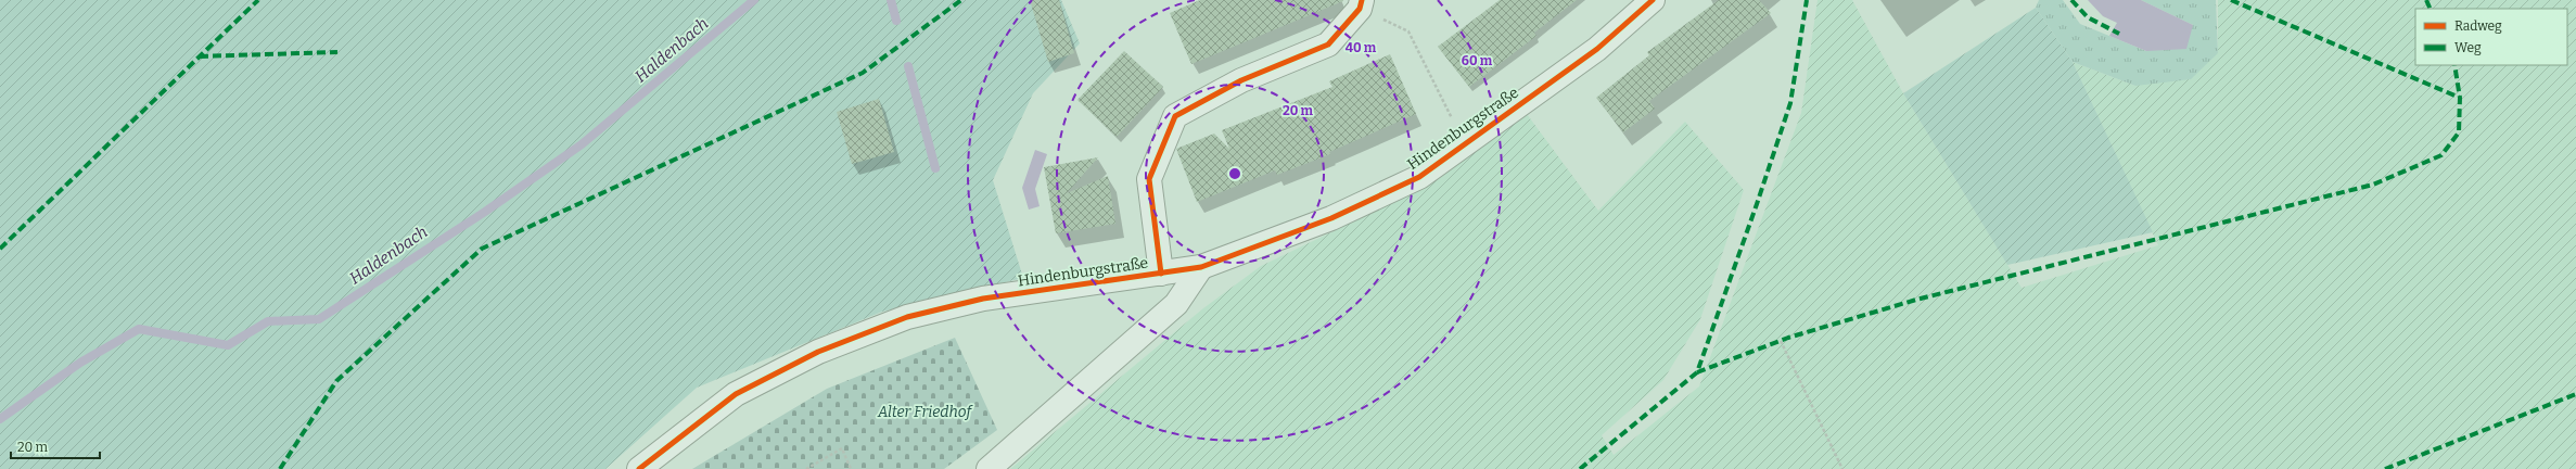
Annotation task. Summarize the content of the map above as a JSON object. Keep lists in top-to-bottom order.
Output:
{
  "streets": {
    "street": ["Hindenburgstraße"]
  },
  "water": ["Haldenbach"],
  "parks": ["Alter Friedhof"],
  "legend": ["Radweg", "Weg"],
  "scale_bar": "20 m",
  "rings": ["40 m", "60 m", "20 m"]
}
